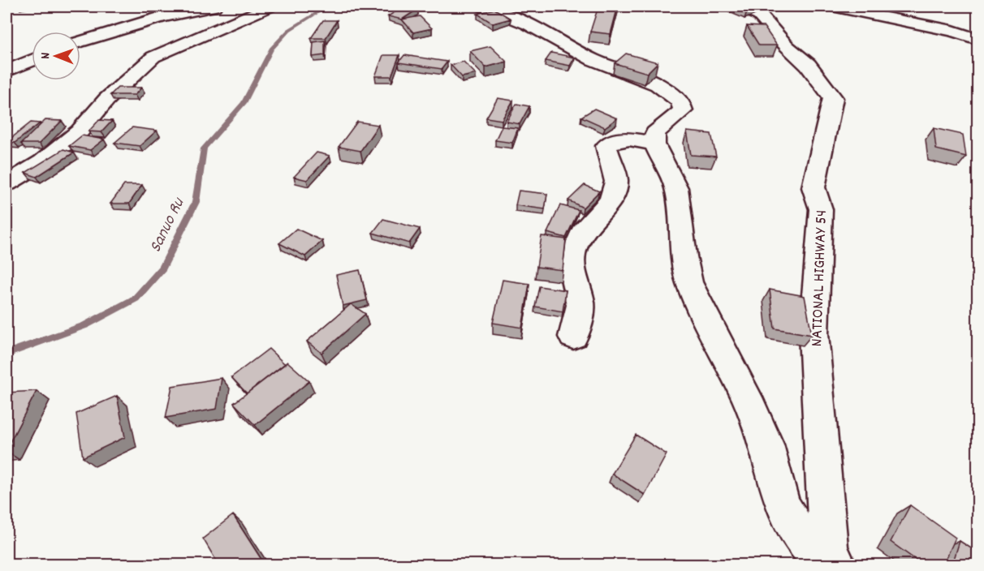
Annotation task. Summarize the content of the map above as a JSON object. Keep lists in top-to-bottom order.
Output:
{
  "streets": {
    "main road": ["NATIONAL HIGHWAY 54"]
  },
  "water": ["Sanuo Ru"],
  "north": "left"
}
